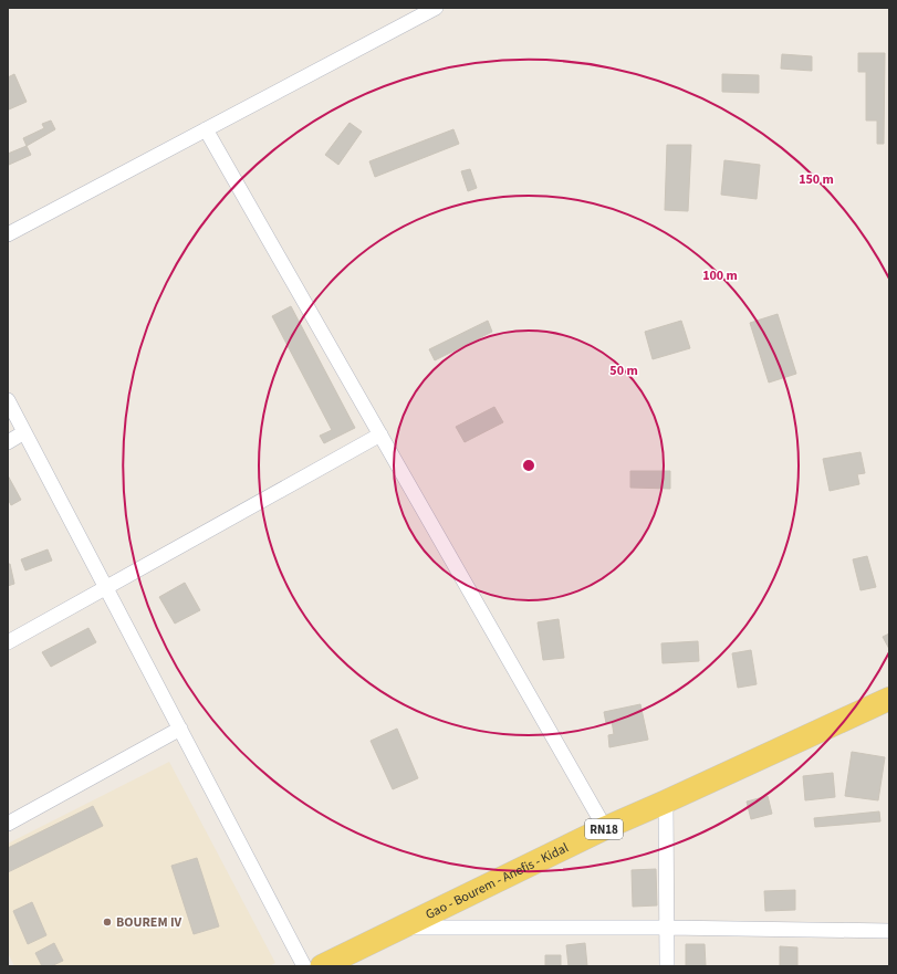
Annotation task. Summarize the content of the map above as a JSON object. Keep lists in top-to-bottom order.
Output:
{
  "streets": {
    "main road": ["RN18", "Gao - Bourem - Anefis - Kidal"]
  },
  "places": ["BOUREM IV"],
  "rings": ["150 m", "100 m", "50 m"]
}
